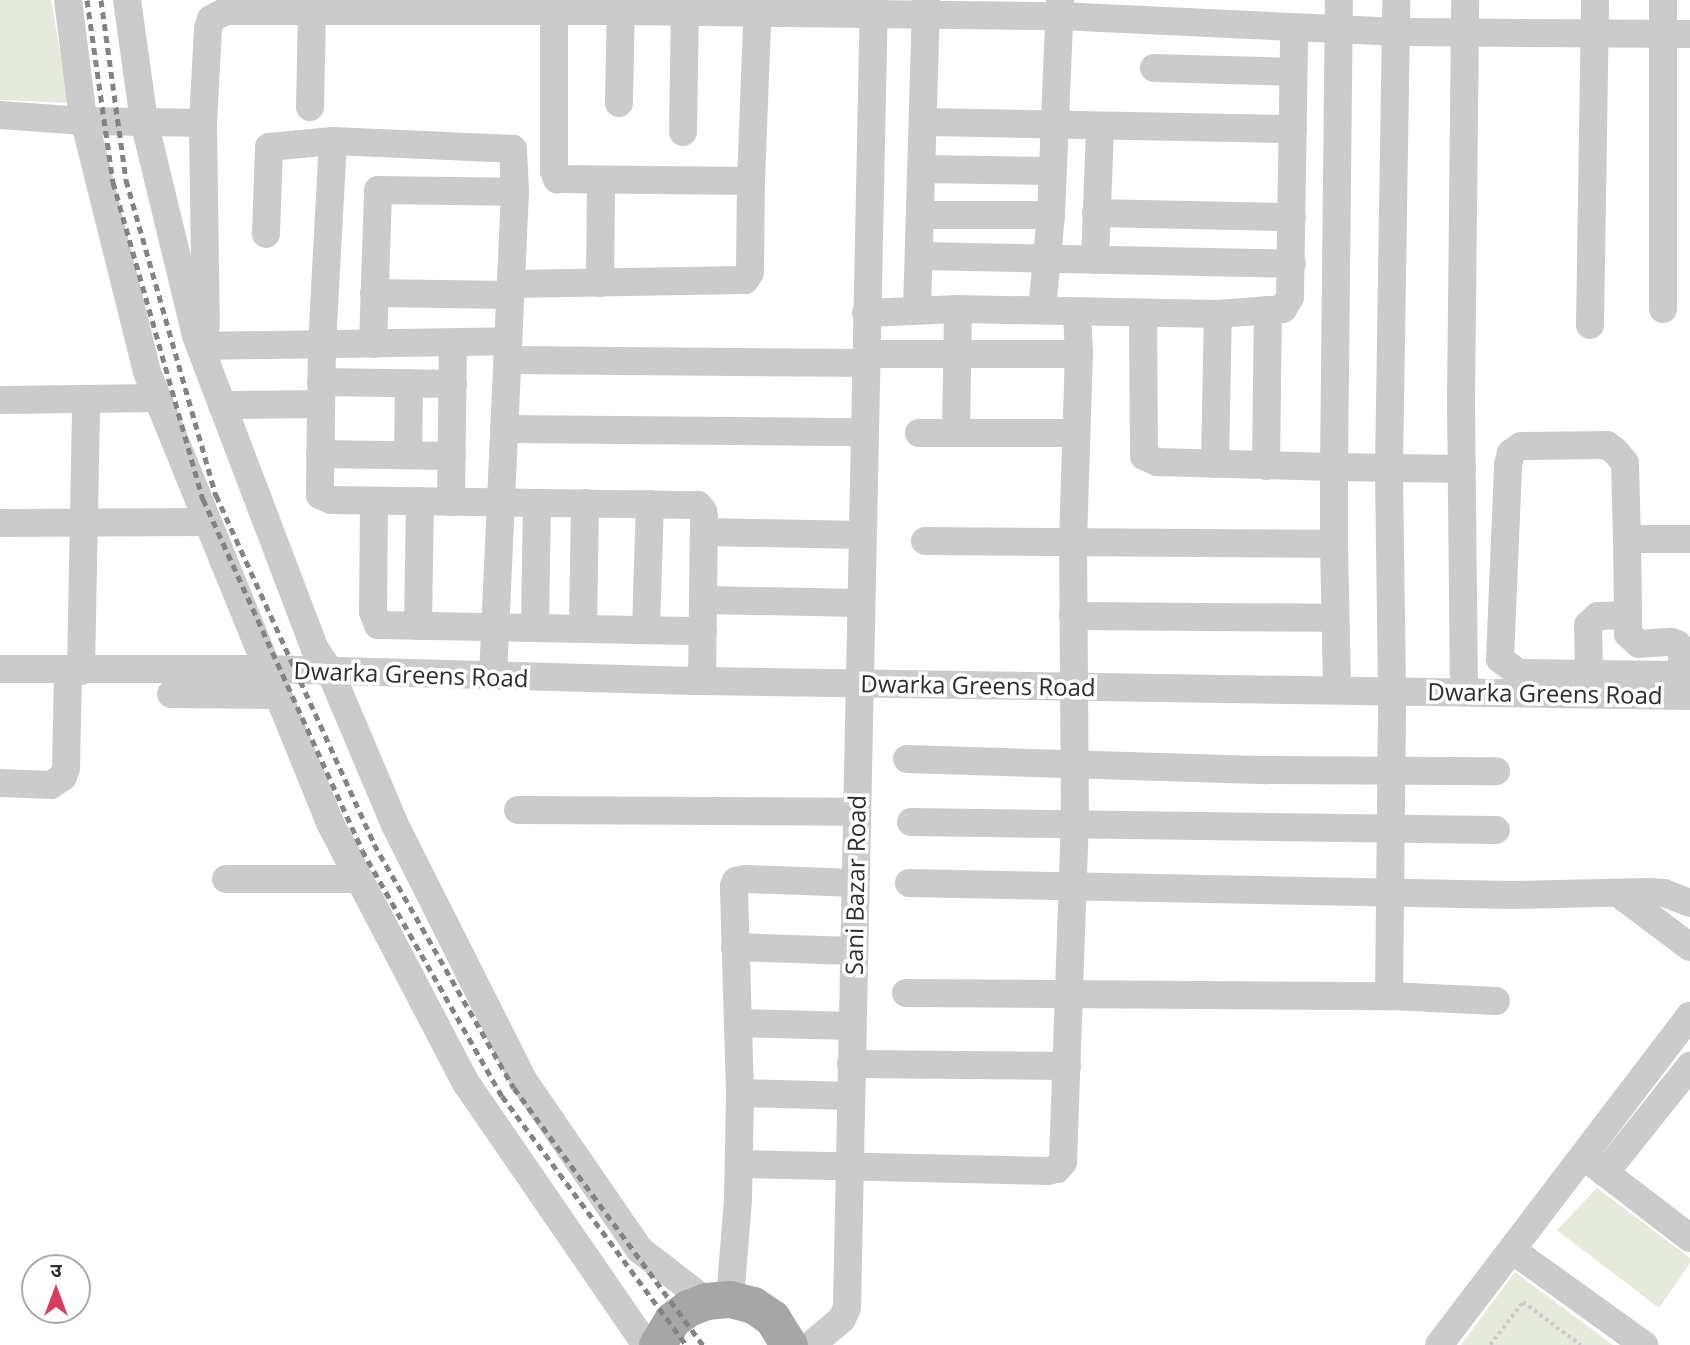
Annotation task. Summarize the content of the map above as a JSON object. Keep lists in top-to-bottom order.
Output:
{
  "streets": {
    "street": ["Dwarka Greens Road", "Sani Bazar Road"]
  },
  "crossings": [
    ["Dwarka Greens Road", "Sani Bazar Road"]
  ],
  "north": "top"
}
